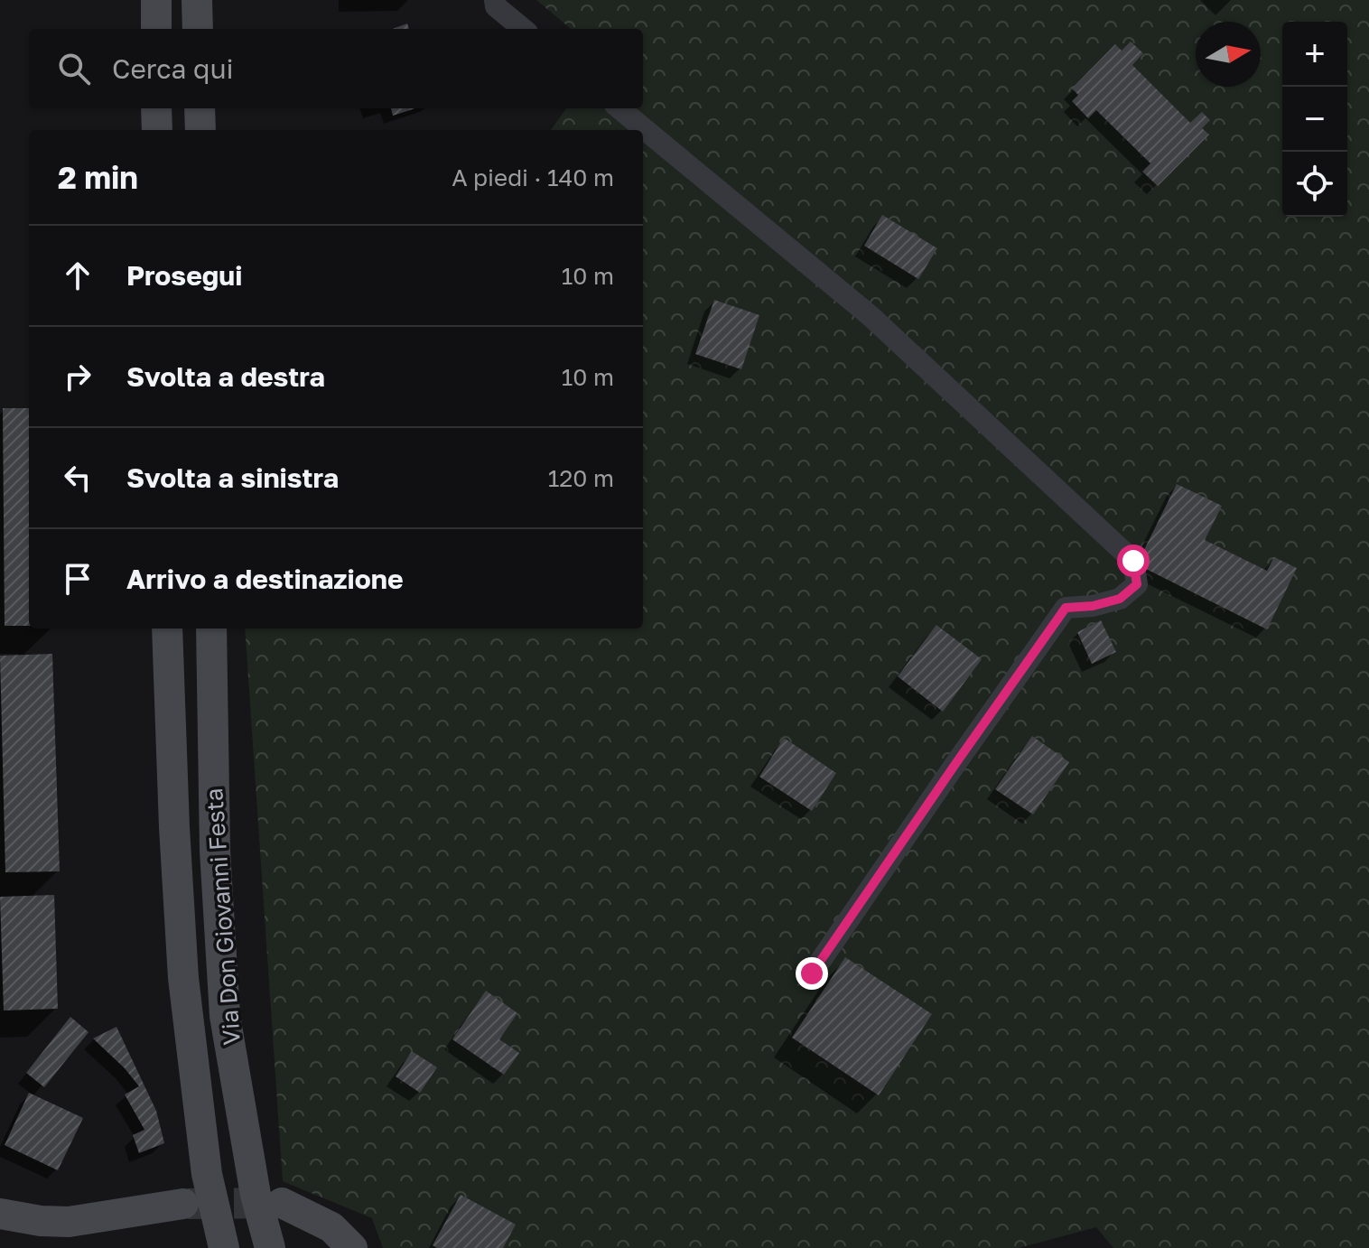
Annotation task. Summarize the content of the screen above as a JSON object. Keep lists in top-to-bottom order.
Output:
{
  "streets": {
    "main road": ["Via Don Giovanni Festa"]
  },
  "north": "right",
  "page": {
    "map_buttons": ["+", "−"],
    "search": "Cerca qui",
    "heading": ["2 min", "A piedi · 140 m"],
    "list": [
      ["Prosegui", "10 m"],
      ["Svolta a destra", "10 m"],
      ["Svolta a sinistra", "120 m"],
      "Arrivo a destinazione"
    ]
  }
}
